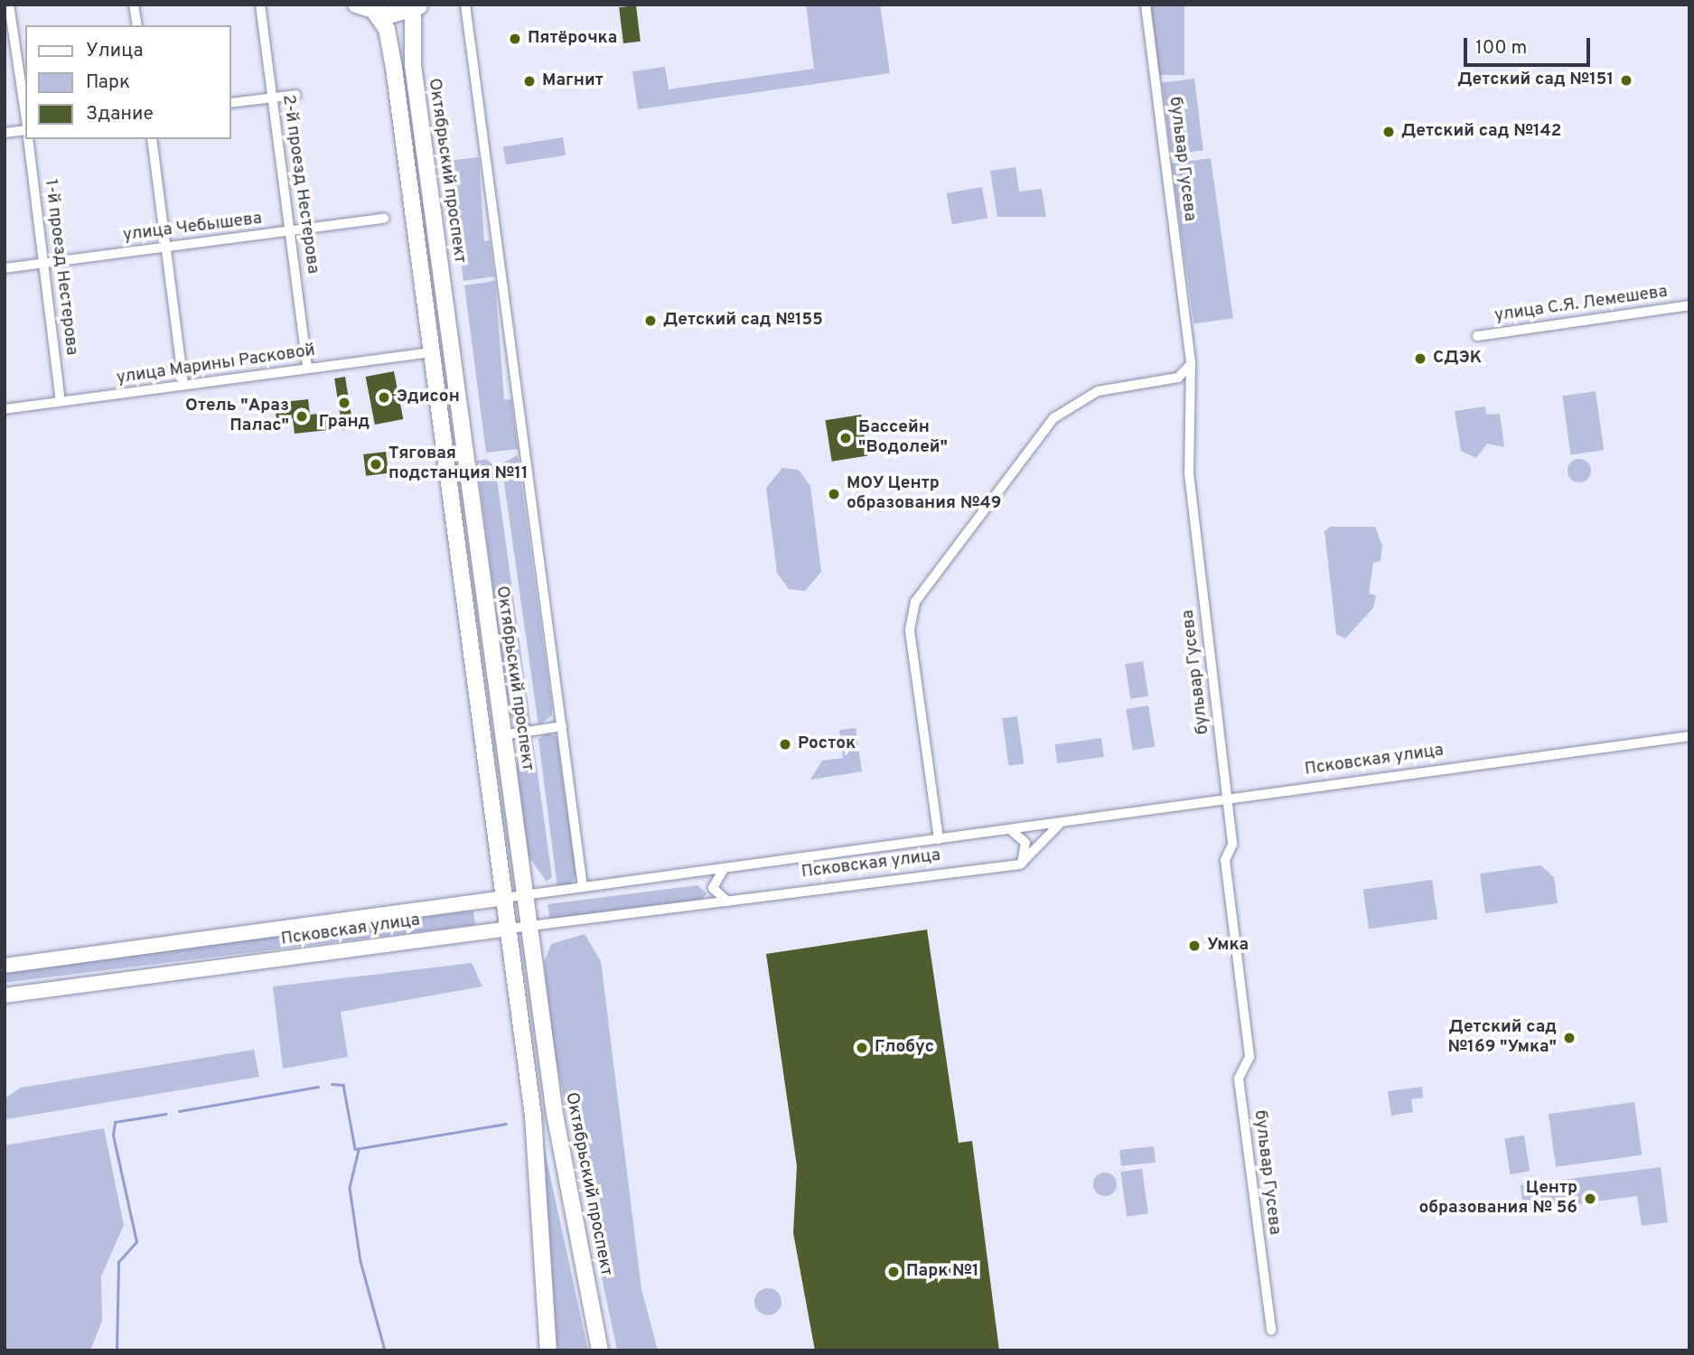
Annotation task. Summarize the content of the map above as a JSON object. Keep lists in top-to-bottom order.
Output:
{
  "streets": {
    "main road": ["Октябрьский проспект", "Псковская улица"],
    "street": [
      "бульвар Гусева",
      "2-й проезд Нестерова",
      "улица Чебышева",
      "1-й проезд Нестерова",
      "улица С.Я. Лемешева",
      "улица Марины Расковой"
    ]
  },
  "crossings": [
    ["бульвар Гусева", "Псковская улица"],
    ["Октябрьский проспект", "Псковская улица"],
    ["2-й проезд Нестерова", "улица Чебышева"],
    ["2-й проезд Нестерова", "улица Марины Расковой"],
    ["улица Чебышева", "1-й проезд Нестерова"],
    ["1-й проезд Нестерова", "улица Марины Расковой"]
  ],
  "places": [
    "Пятёрочка",
    "Детский сад №151",
    "Магнит",
    "Детский сад №142",
    "Детский сад №155",
    "СДЭК",
    "Эдисон",
    "Гранд",
    "Отель \"Араз Палас\"",
    "Бассейн \"Водолей\"",
    "Тяговая подстанция №11",
    "МОУ Центр образования №49",
    "Росток",
    "Умка",
    "Детский сад №169 \"Умка\"",
    "Глобус",
    "Центр образования № 56",
    "Парк №1"
  ],
  "legend": ["Улица", "Парк", "Здание"],
  "scale_bar": "100 m"
}
